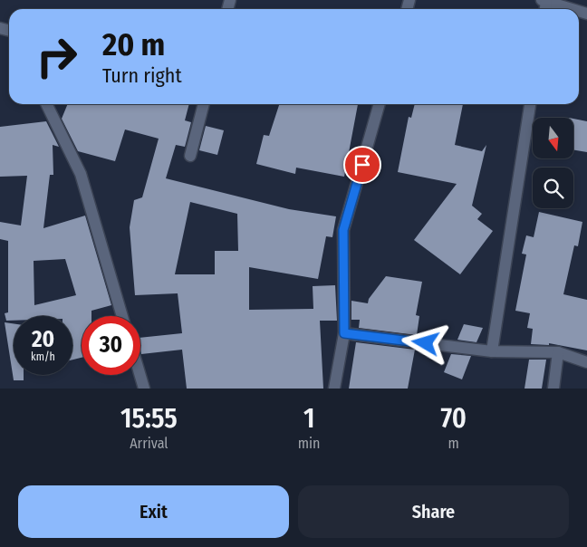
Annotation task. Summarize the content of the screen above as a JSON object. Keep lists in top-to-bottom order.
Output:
{
  "north": "bottom",
  "page": {
    "turn": ["20 m", "Turn right"],
    "speed": "20 km/h",
    "limit": "30",
    "eta": [
      "15:55",
      "Arrival",
      "1",
      "min",
      "70",
      "m"
    ],
    "buttons": ["Exit", "Share"]
  }
}
